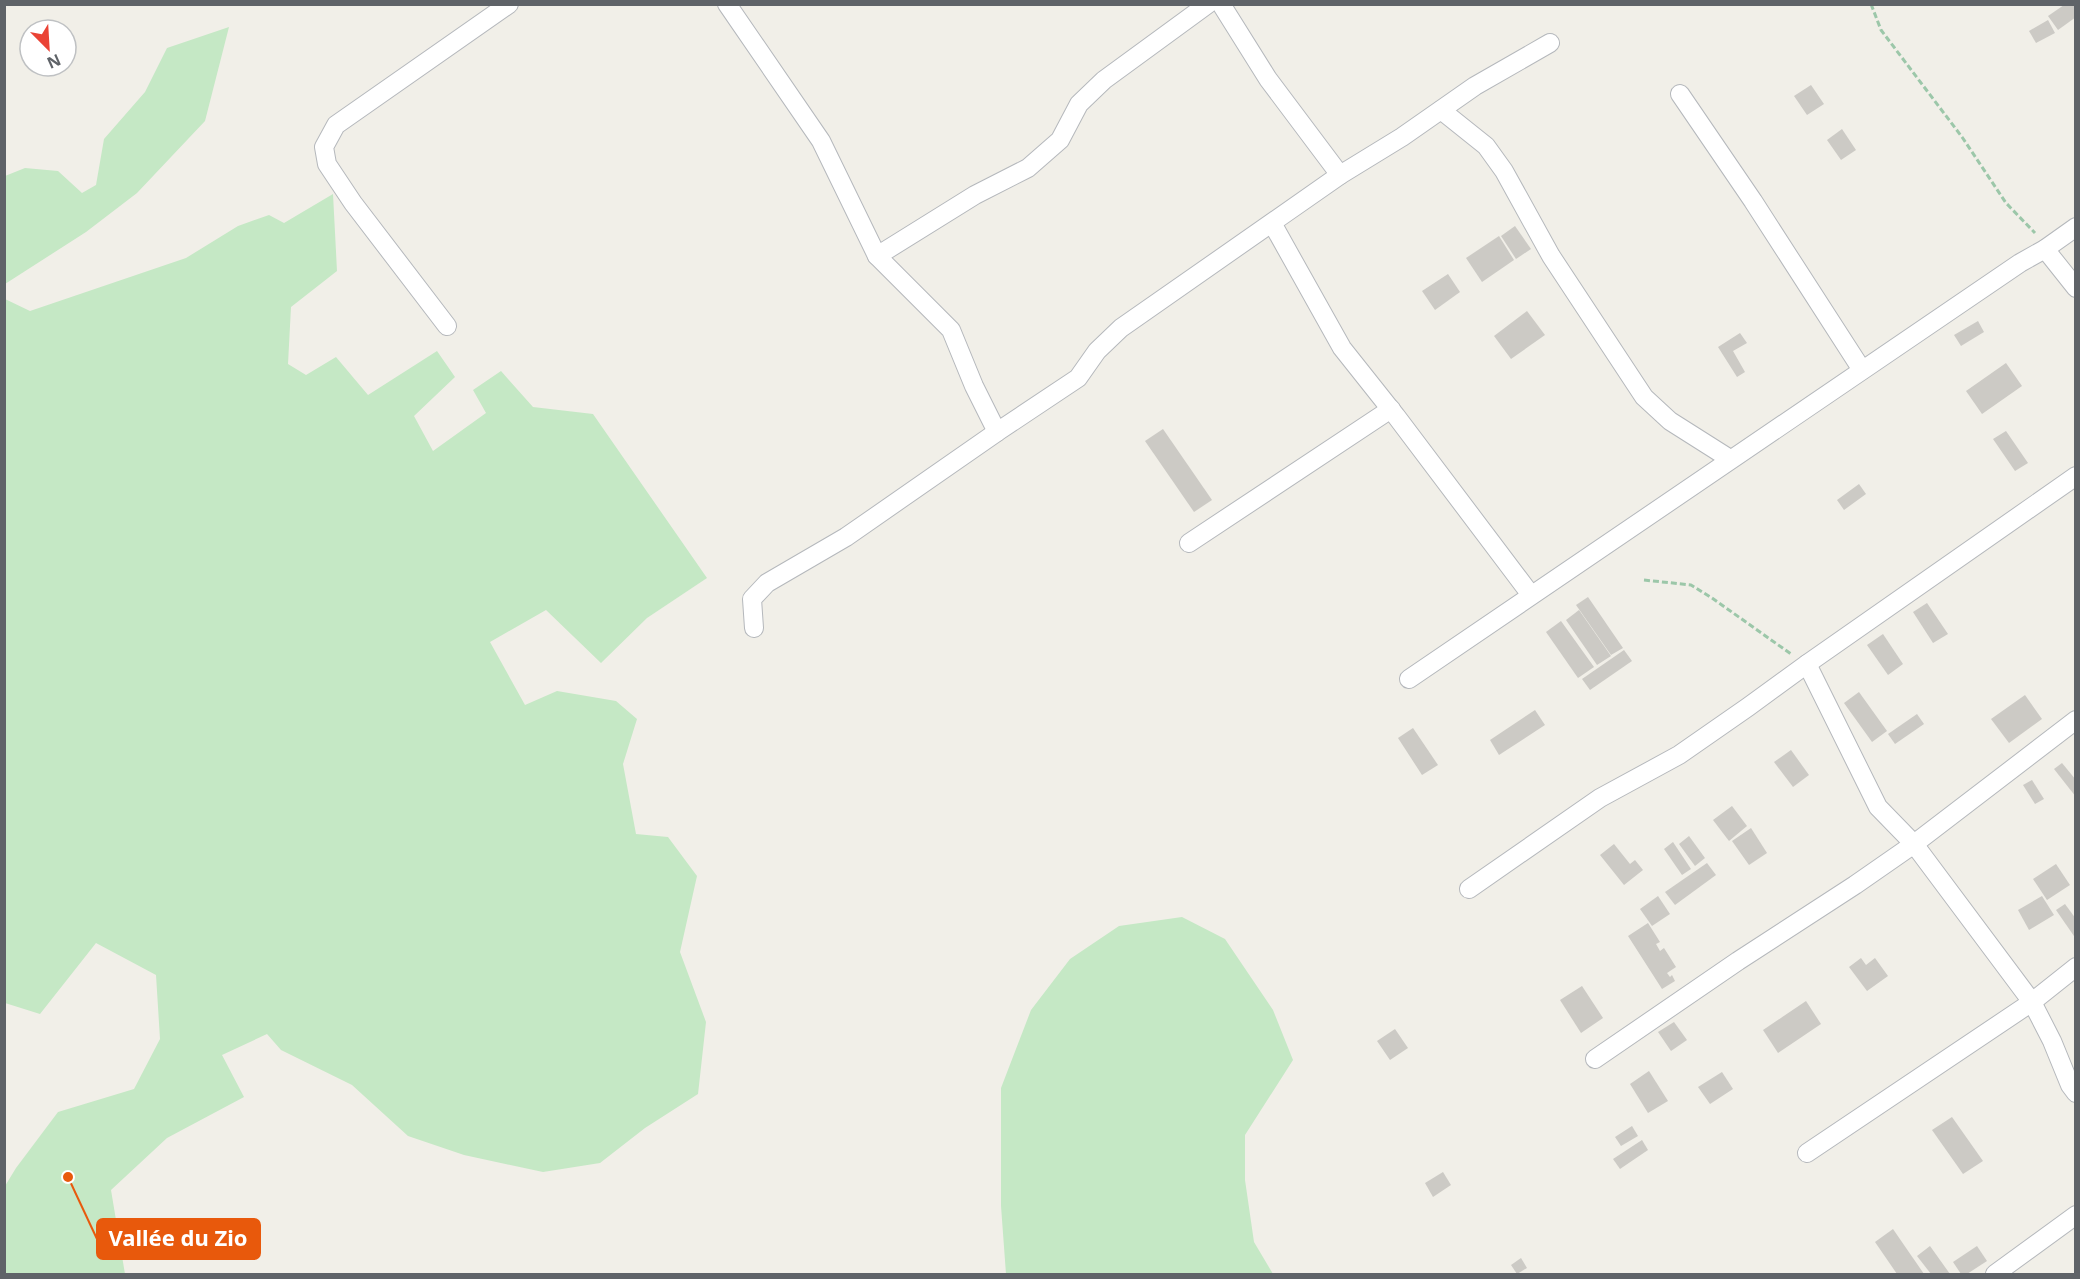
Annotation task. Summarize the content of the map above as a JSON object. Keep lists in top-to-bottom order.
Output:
{
  "places": ["Vallée du Zio"],
  "north": "bottom right"
}
